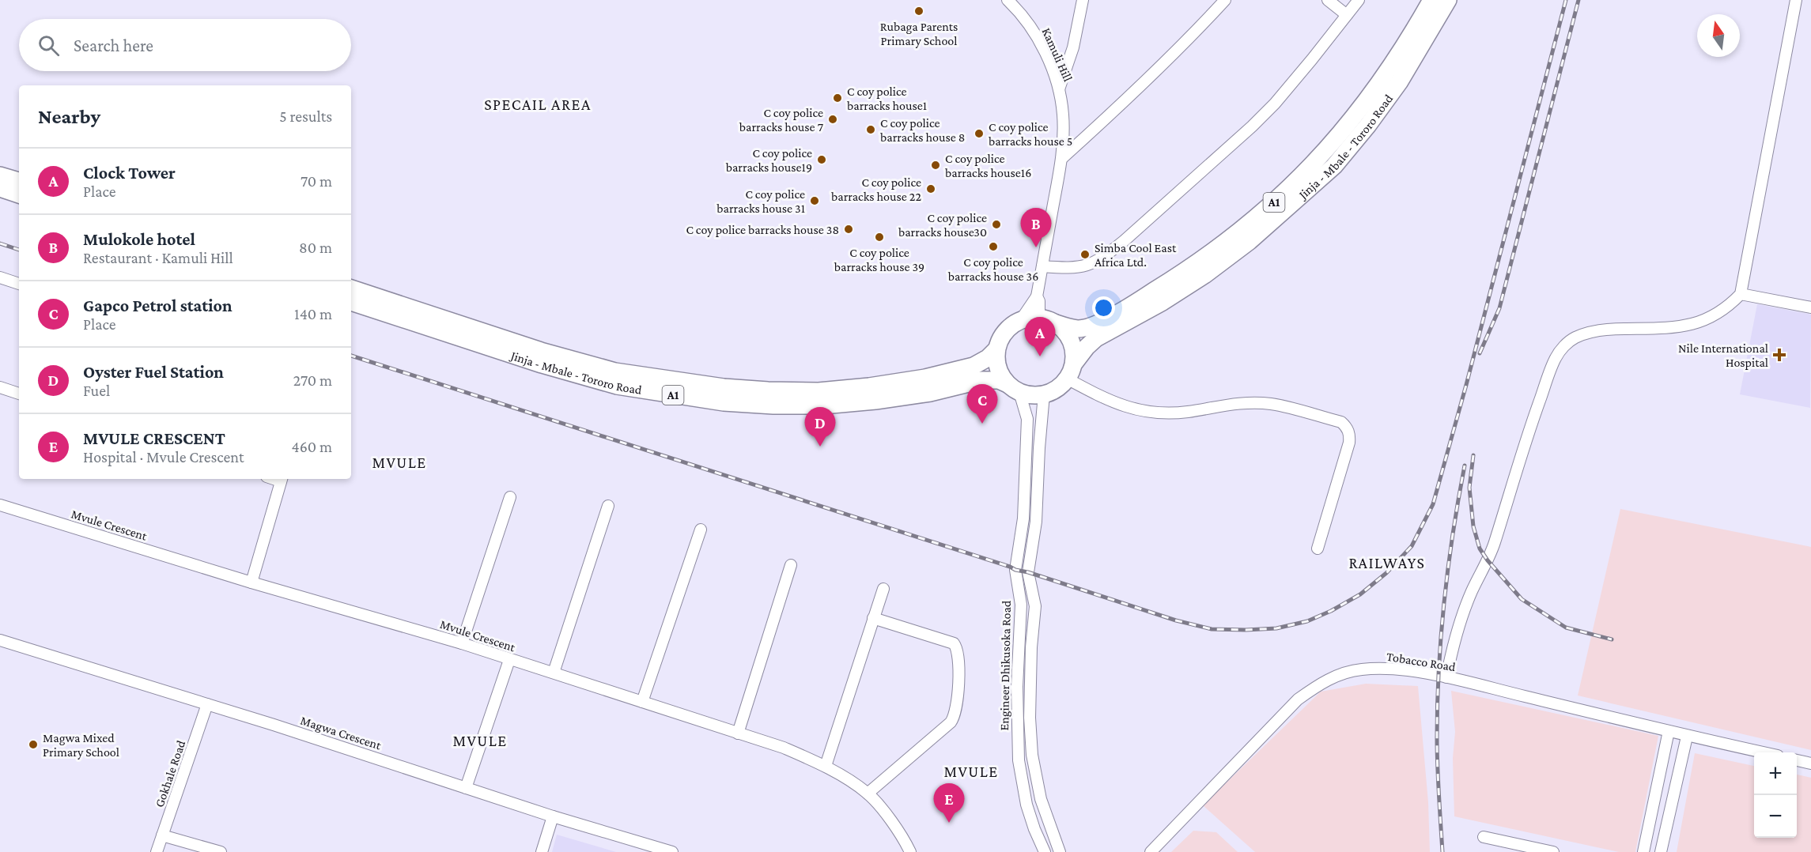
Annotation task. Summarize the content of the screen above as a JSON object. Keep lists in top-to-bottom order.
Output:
{
  "streets": {
    "highway": ["Jinja - Mbale - Tororo Road", "A1"],
    "street": [
      "Kamuli Hill",
      "Mvule Crescent",
      "Tobacco Road",
      "Engineer Dhikusoka Road",
      "Magwa Crescent",
      "Gokhale Road"
    ]
  },
  "crossings": [
    ["Kamuli Hill", "Jinja - Mbale - Tororo Road"],
    ["Kamuli Hill", "A1"],
    ["Kamuli Hill", "Engineer Dhikusoka Road"],
    ["Jinja - Mbale - Tororo Road", "A1"],
    ["Jinja - Mbale - Tororo Road", "Engineer Dhikusoka Road"],
    ["A1", "Engineer Dhikusoka Road"],
    ["Magwa Crescent", "Gokhale Road"]
  ],
  "districts": [
    "SPECAIL AREA",
    "MVULE",
    "RAILWAYS",
    "MVULE",
    "MVULE"
  ],
  "places": {
    "other": [
      "Rubaga Parents Primary School",
      "C coy police barracks house1",
      "C coy police barracks house 7",
      "C coy police barracks house 8",
      "C coy police barracks house 5",
      "C coy police barracks house19",
      "C coy police barracks house16",
      "C coy police barracks house 22",
      "C coy police barracks house 31",
      "C coy police barracks house30",
      "C coy police barracks house 38",
      "C coy police barracks house 39",
      "C coy police barracks house 36",
      "Simba Cool East Africa Ltd.",
      "Magwa Mixed Primary School"
    ],
    "health": ["Nile International Hospital"]
  },
  "north": "top",
  "page": {
    "search": "Search here",
    "heading": ["Nearby", "5 results"],
    "list": [
      {
        "mark": "A",
        "name": "Clock Tower",
        "note": "Place",
        "value": "70 m"
      },
      {
        "mark": "B",
        "name": "Mulokole hotel",
        "note": "Restaurant · Kamuli Hill",
        "value": "80 m"
      },
      {
        "mark": "C",
        "name": "Gapco Petrol station",
        "note": "Place",
        "value": "140 m"
      },
      {
        "mark": "D",
        "name": "Oyster Fuel Station",
        "note": "Fuel",
        "value": "270 m"
      },
      {
        "mark": "E",
        "name": "MVULE CRESCENT",
        "note": "Hospital · Mvule Crescent",
        "value": "460 m"
      }
    ],
    "pins": [
      "B",
      "A",
      "C",
      "D",
      "E"
    ],
    "map_buttons": ["+", "−"]
  }
}
